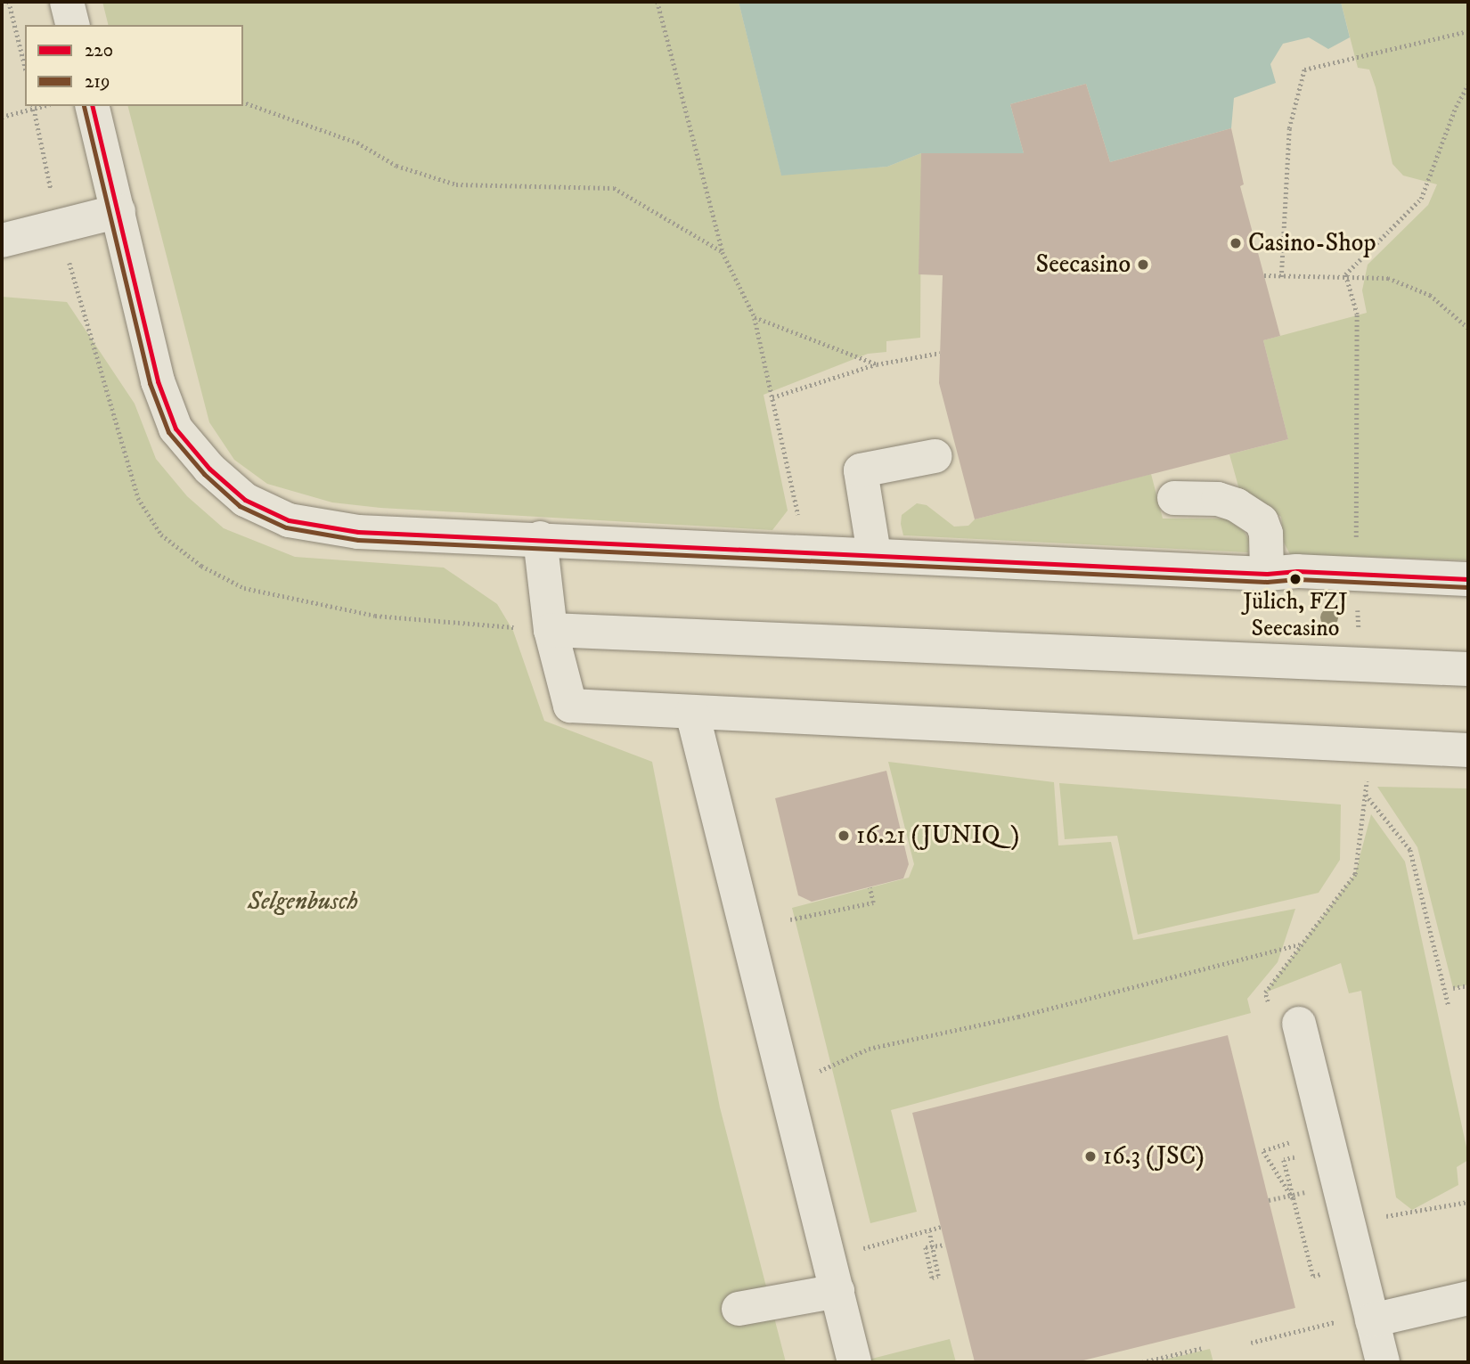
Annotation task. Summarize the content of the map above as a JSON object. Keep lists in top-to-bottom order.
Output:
{
  "parks": ["Selgenbusch"],
  "places": [
    "Casino-Shop",
    "Seecasino",
    "Jülich, FZJ Seecasino",
    "16.21 (JUNIQ)",
    "16.3 (JSC)"
  ],
  "lines": ["transit line 220", "transit line 219"],
  "legend": ["220", "219"]
}
